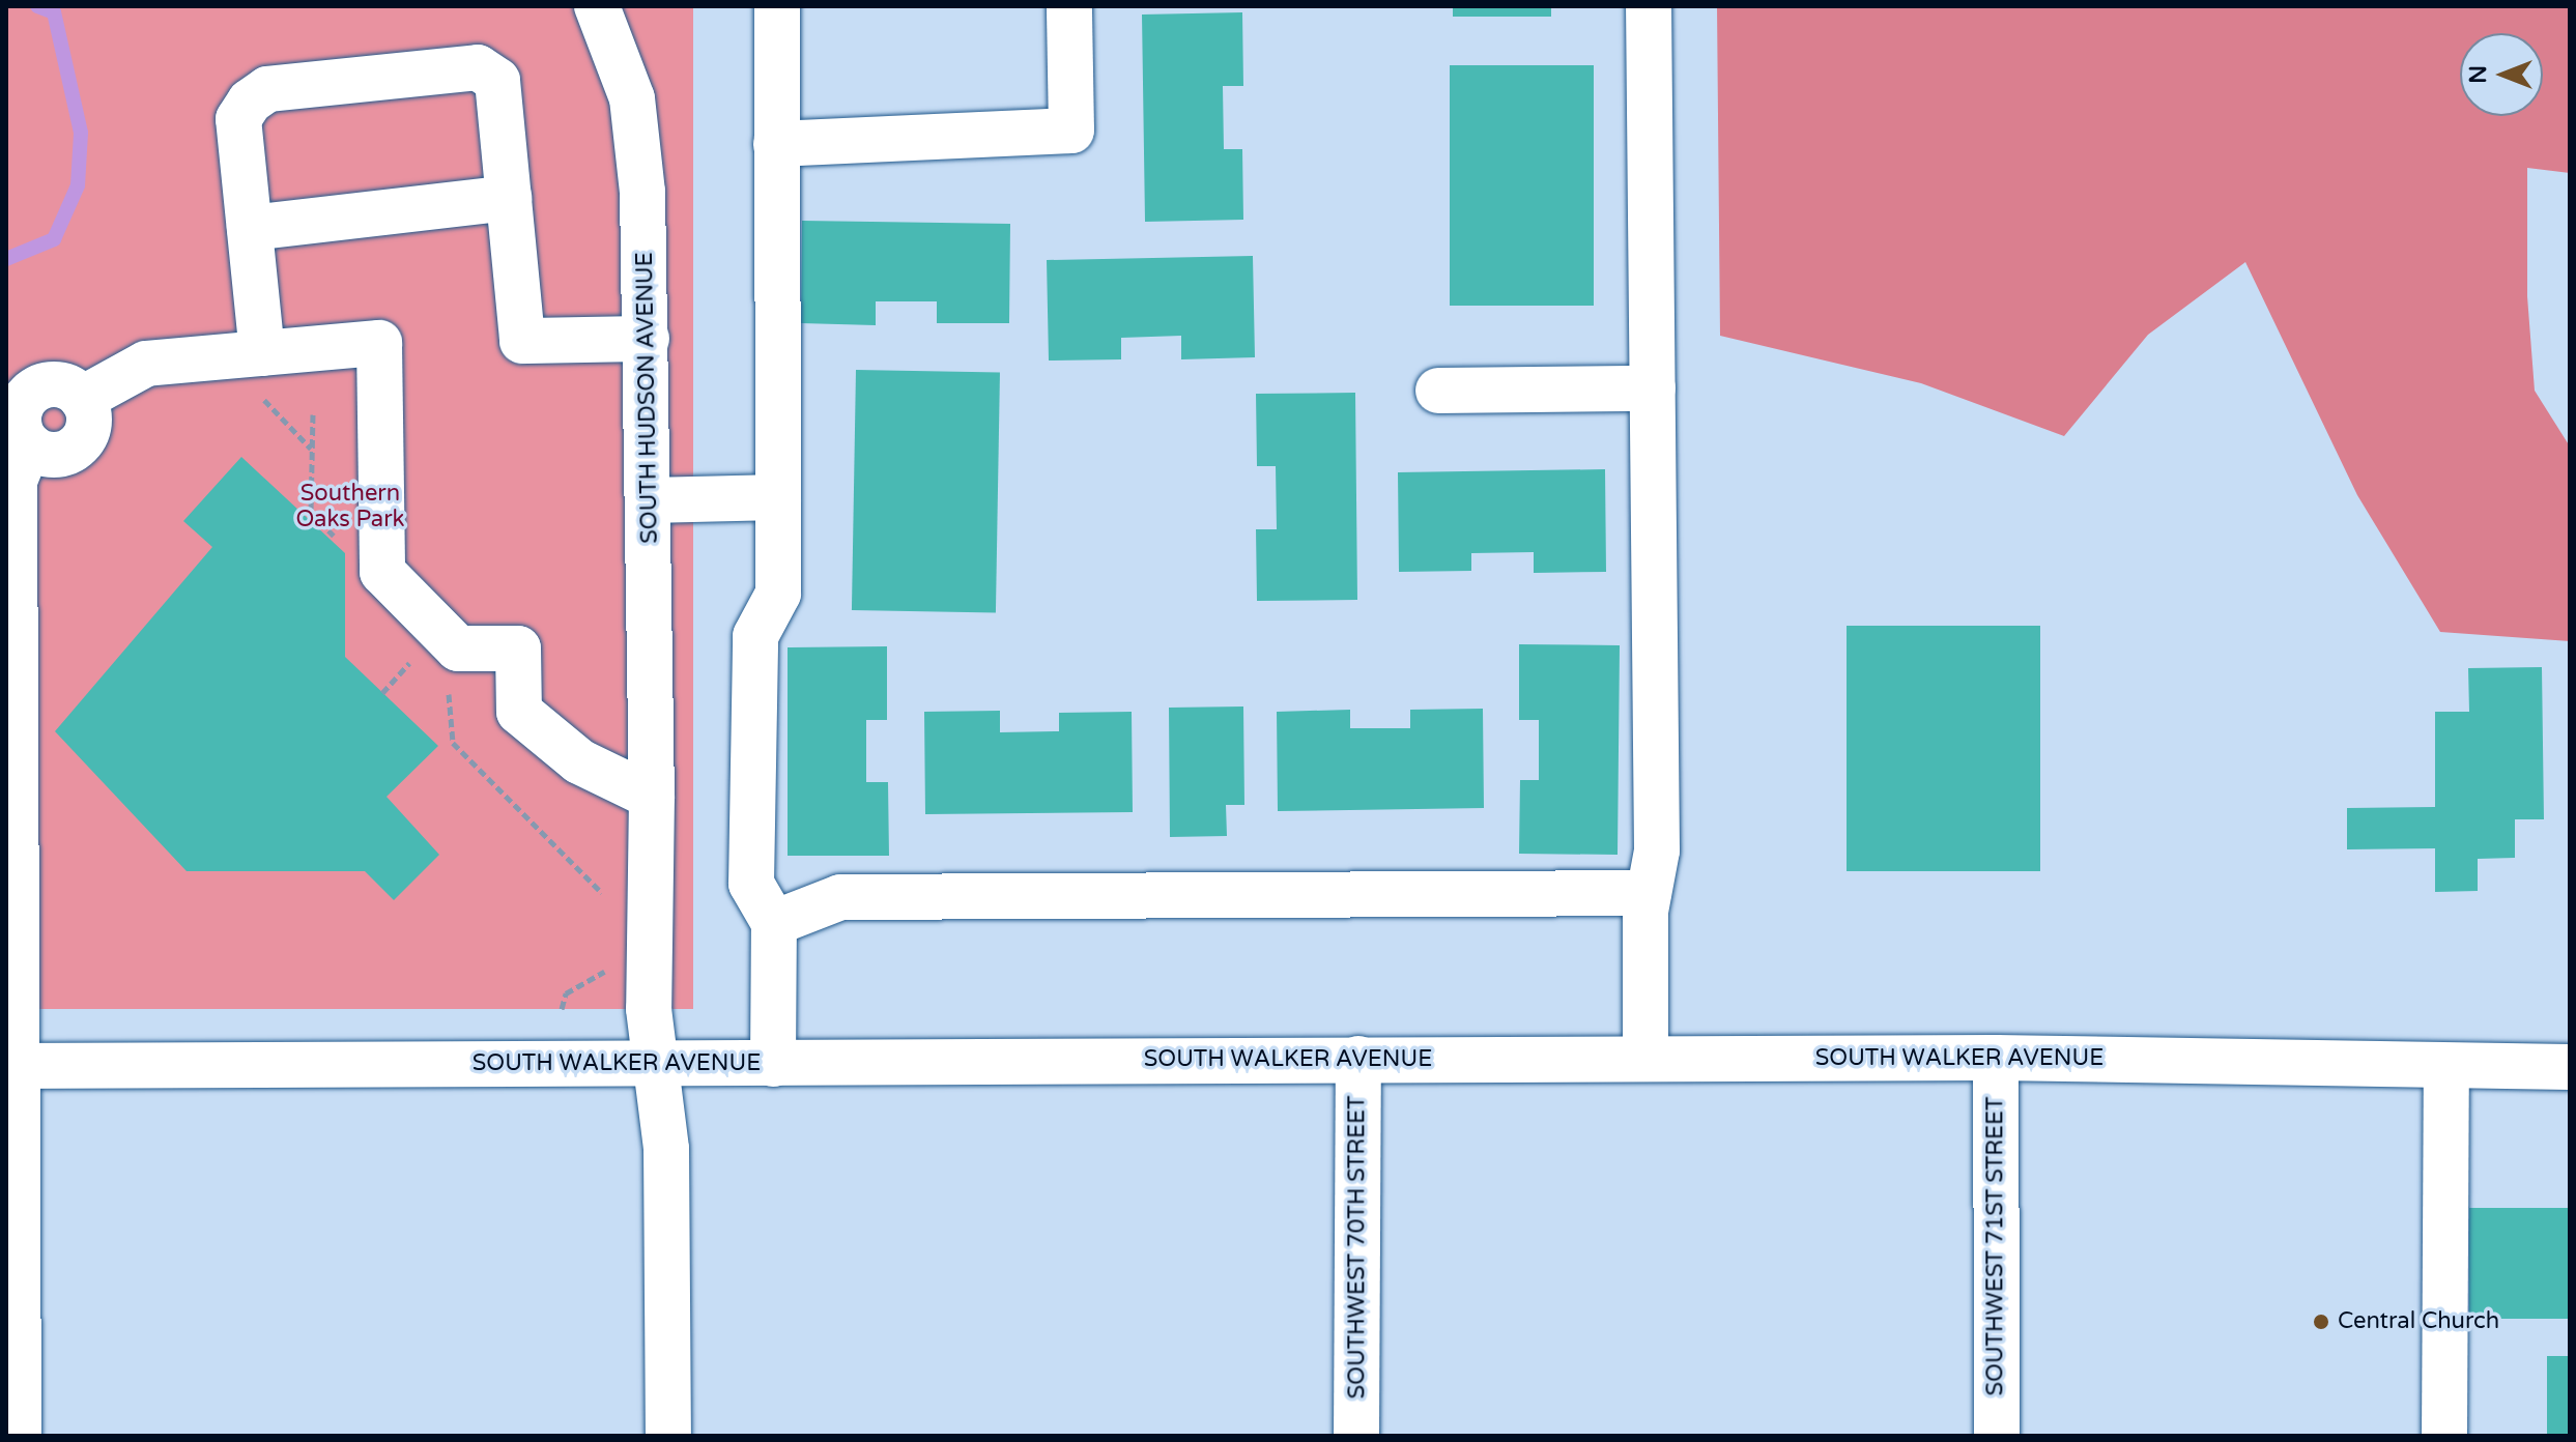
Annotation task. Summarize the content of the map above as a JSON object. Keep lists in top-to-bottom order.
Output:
{
  "streets": {
    "main road": [
      "SOUTH HUDSON AVENUE",
      "SOUTH WALKER AVENUE",
      "SOUTHWEST 71ST STREET",
      "SOUTHWEST 70TH STREET"
    ]
  },
  "crossings": [
    ["SOUTH HUDSON AVENUE", "SOUTH WALKER AVENUE"],
    ["SOUTH WALKER AVENUE", "SOUTHWEST 71ST STREET"],
    ["SOUTH WALKER AVENUE", "SOUTHWEST 70TH STREET"]
  ],
  "parks": ["Southern Oaks Park"],
  "places": ["Central Church"],
  "north": "left"
}
